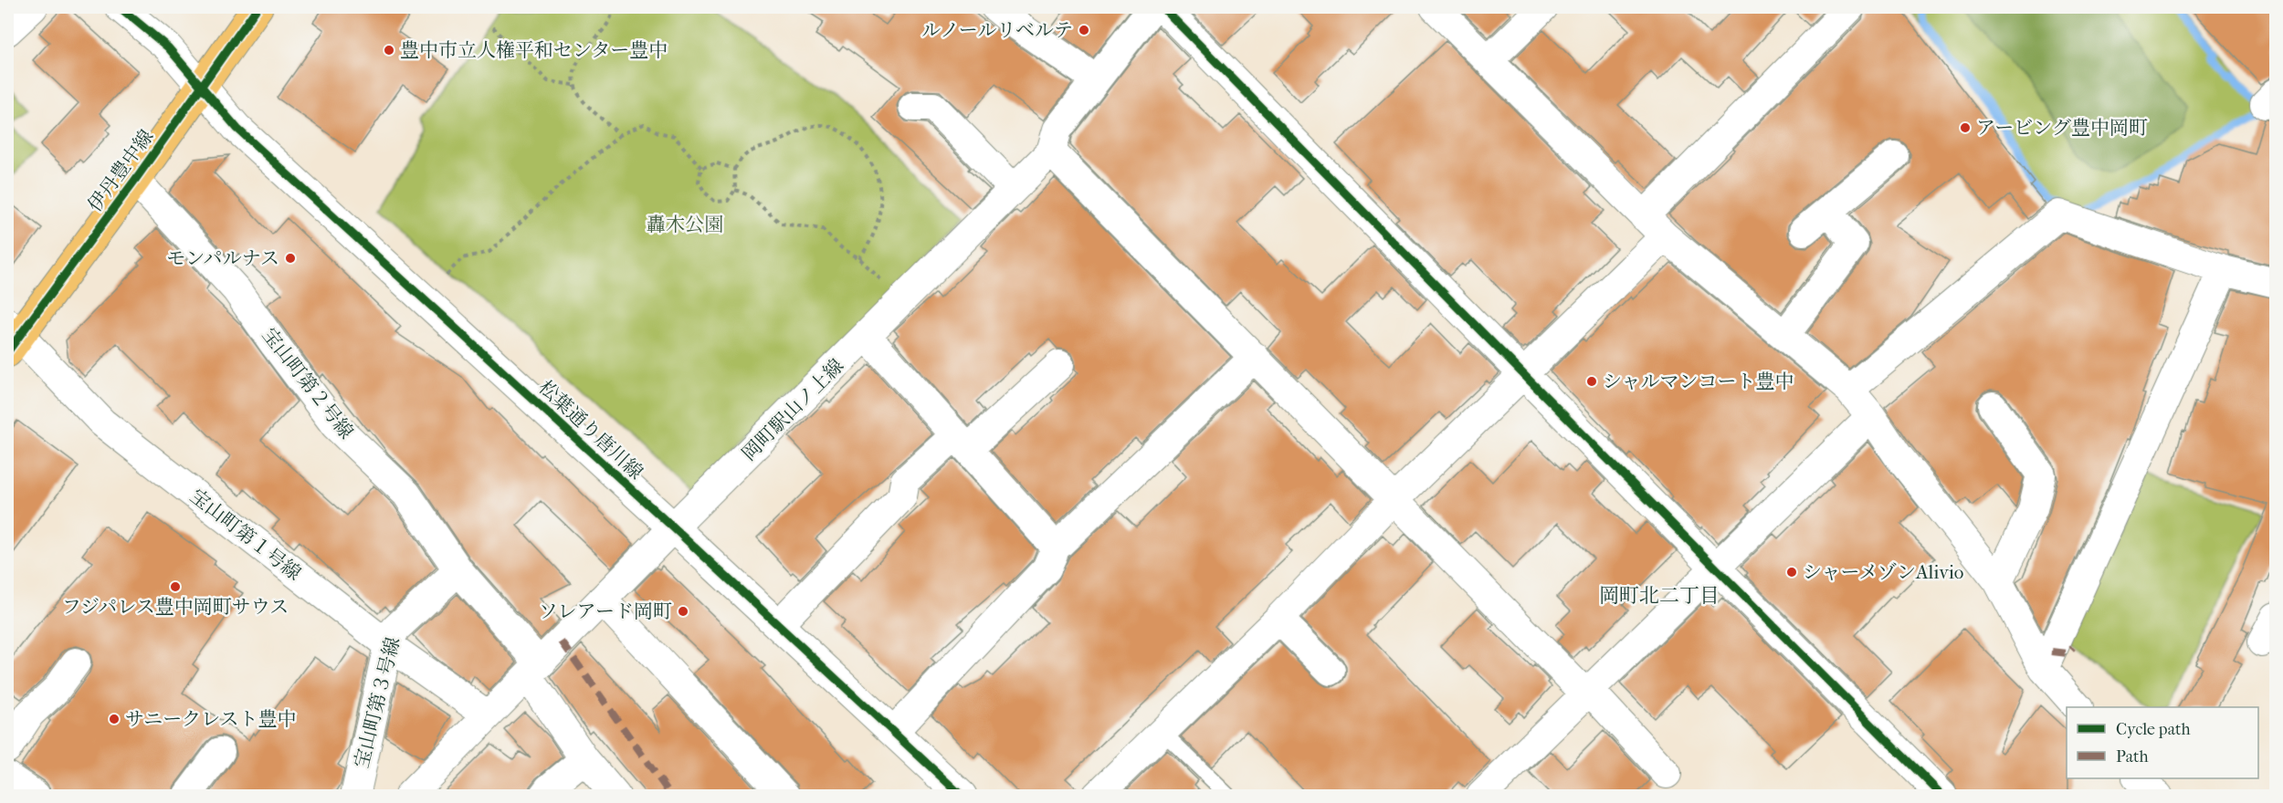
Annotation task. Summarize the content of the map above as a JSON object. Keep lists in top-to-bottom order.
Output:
{
  "streets": {
    "main road": ["伊丹豊中線"],
    "street": [
      "宝山町第２号線",
      "岡町駅山ノ上線",
      "松葉通り唐川線",
      "宝山町第１号線",
      "宝山町第３号線"
    ]
  },
  "crossings": [
    ["伊丹豊中線", "宝山町第２号線"],
    ["伊丹豊中線", "松葉通り唐川線"],
    ["伊丹豊中線", "宝山町第１号線"],
    ["宝山町第２号線", "岡町駅山ノ上線"],
    ["宝山町第２号線", "宝山町第３号線"],
    ["岡町駅山ノ上線", "松葉通り唐川線"],
    ["岡町駅山ノ上線", "宝山町第１号線"],
    ["宝山町第１号線", "宝山町第３号線"]
  ],
  "districts": ["岡町北二丁目"],
  "parks": ["轟木公園"],
  "places": [
    "ルノールリベルテ",
    "豊中市立人権平和センター豊中",
    "アービング豊中岡町",
    "モンパルナス",
    "シャルマンコート豊中",
    "シャーメゾンAlivio",
    "フジパレス豊中岡町サウス",
    "ソレアード岡町",
    "サニークレスト豊中"
  ],
  "legend": ["Cycle path", "Path"]
}
